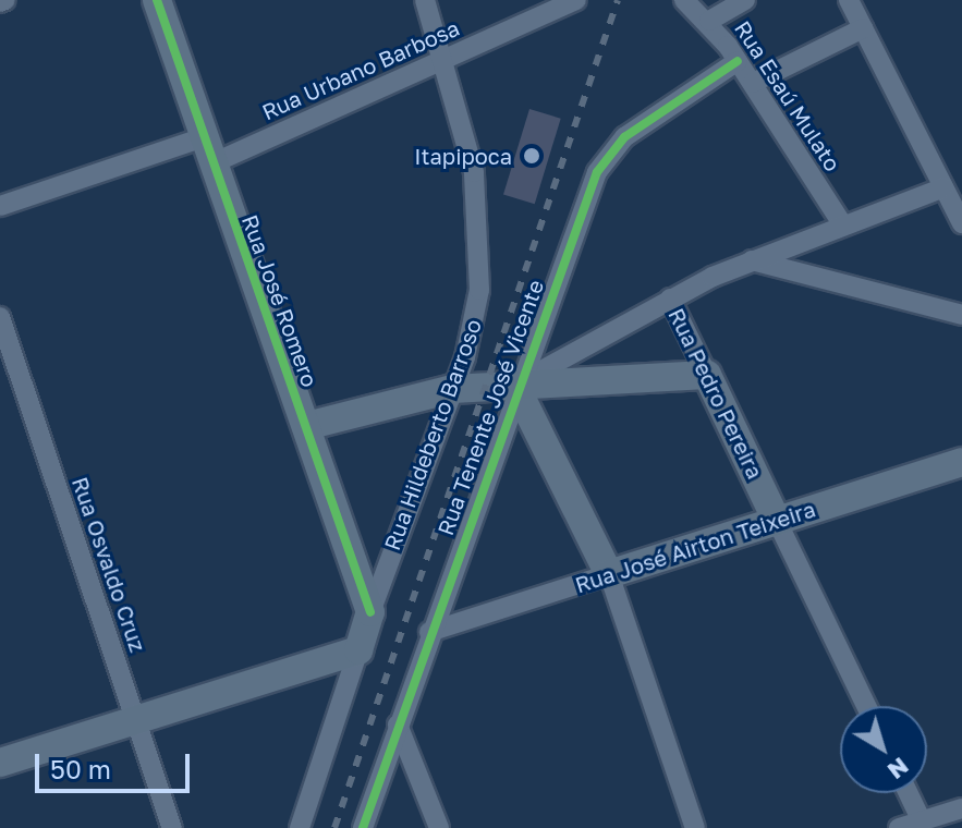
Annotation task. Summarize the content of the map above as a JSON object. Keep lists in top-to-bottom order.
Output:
{
  "streets": {
    "street": [
      "Rua Urbano Barbosa",
      "Rua Esaú Mulato",
      "Rua José Romero",
      "Rua Pedro Pereira",
      "Rua Tenente José Vicente",
      "Rua Hildeberto Barroso",
      "Rua José Airton Teixeira",
      "Rua Osvaldo Cruz"
    ]
  },
  "crossings": [
    ["Rua Urbano Barbosa", "Rua José Romero"],
    ["Rua Urbano Barbosa", "Rua Hildeberto Barroso"],
    ["Rua Esaú Mulato", "Rua Tenente José Vicente"],
    ["Rua José Romero", "Rua Hildeberto Barroso"],
    ["Rua Pedro Pereira", "Rua José Airton Teixeira"],
    ["Rua Tenente José Vicente", "Rua José Airton Teixeira"]
  ],
  "places": ["Itapipoca"],
  "scale_bar": "50 m",
  "north": "bottom right"
}
